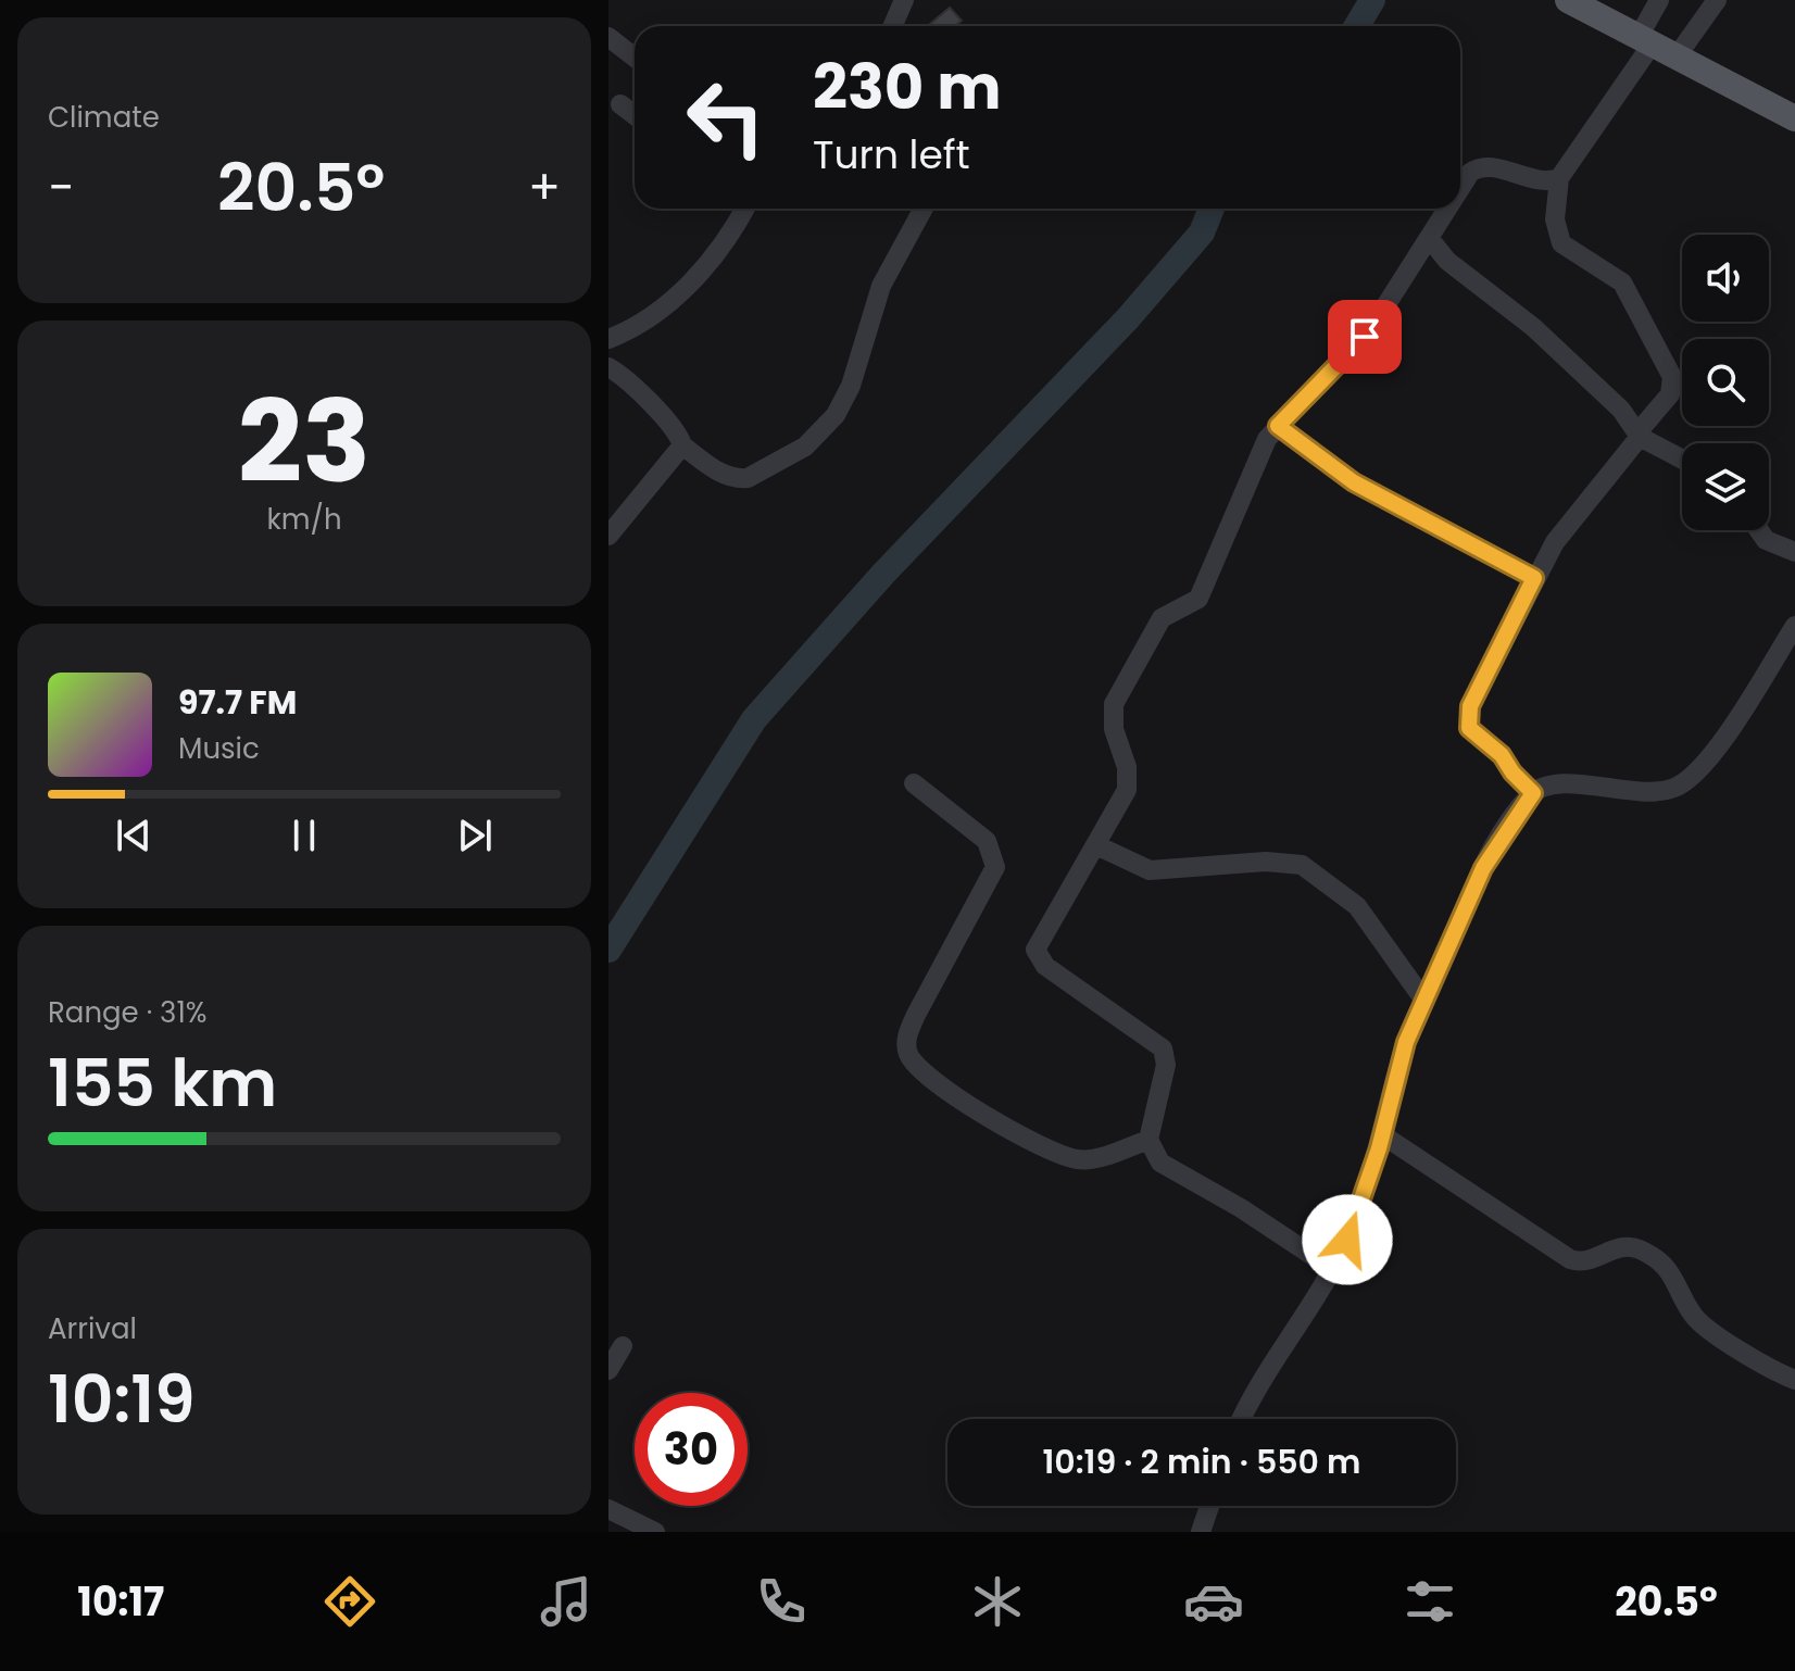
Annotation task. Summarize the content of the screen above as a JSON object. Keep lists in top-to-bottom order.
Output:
{
  "page": {
    "tile": [
      "Climate",
      ["23", "km/h"],
      ["Range · 31%", "155 km"],
      ["Arrival", "10:19"]
    ],
    "turn": ["230 m", "Turn left"],
    "heat": ["−", "20.5°", "+"],
    "song": ["97.7 FM", "Music"],
    "limit": "30",
    "trip": "10:19 · 2 min · 550 m",
    "tabs": ["10:17", "20.5°"]
  }
}
